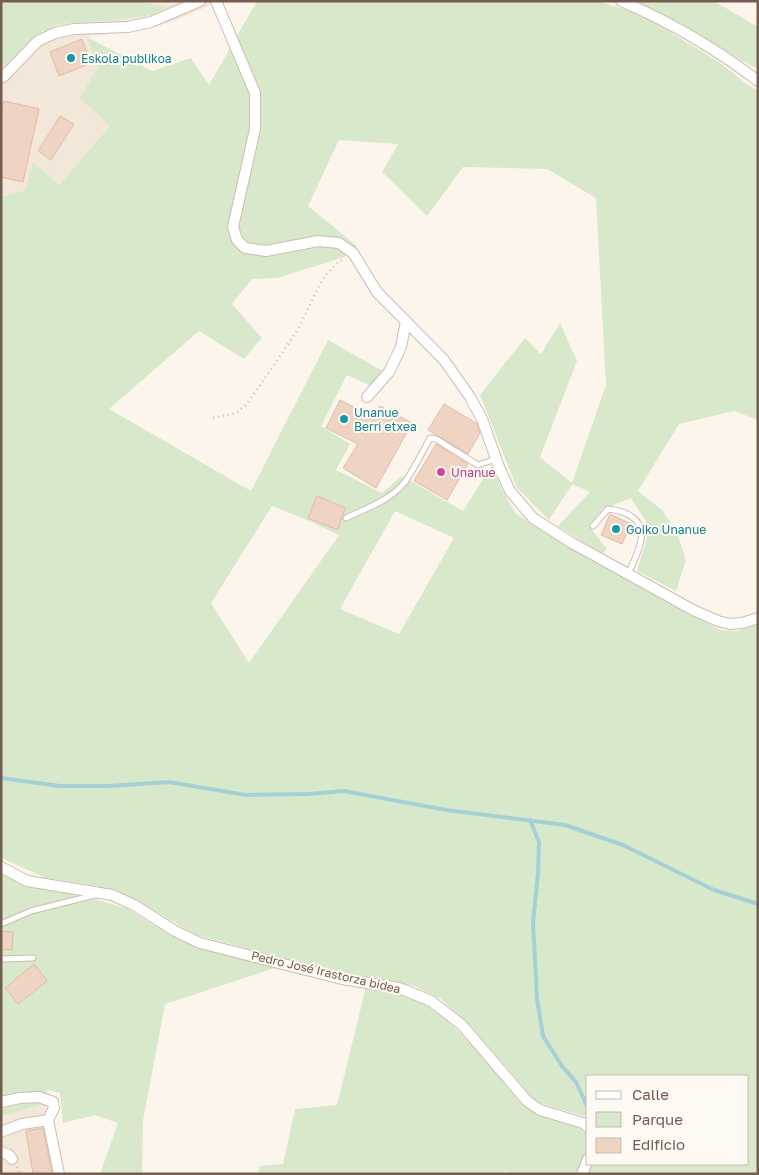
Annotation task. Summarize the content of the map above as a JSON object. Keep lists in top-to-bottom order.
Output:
{
  "streets": {
    "street": ["Pedro José Irastorza bidea"]
  },
  "places": [
    "Eskola publikoa",
    "Unanue Berri etxea",
    "Unanue",
    "Goiko Unanue"
  ],
  "legend": ["Calle", "Parque", "Edificio"]
}
